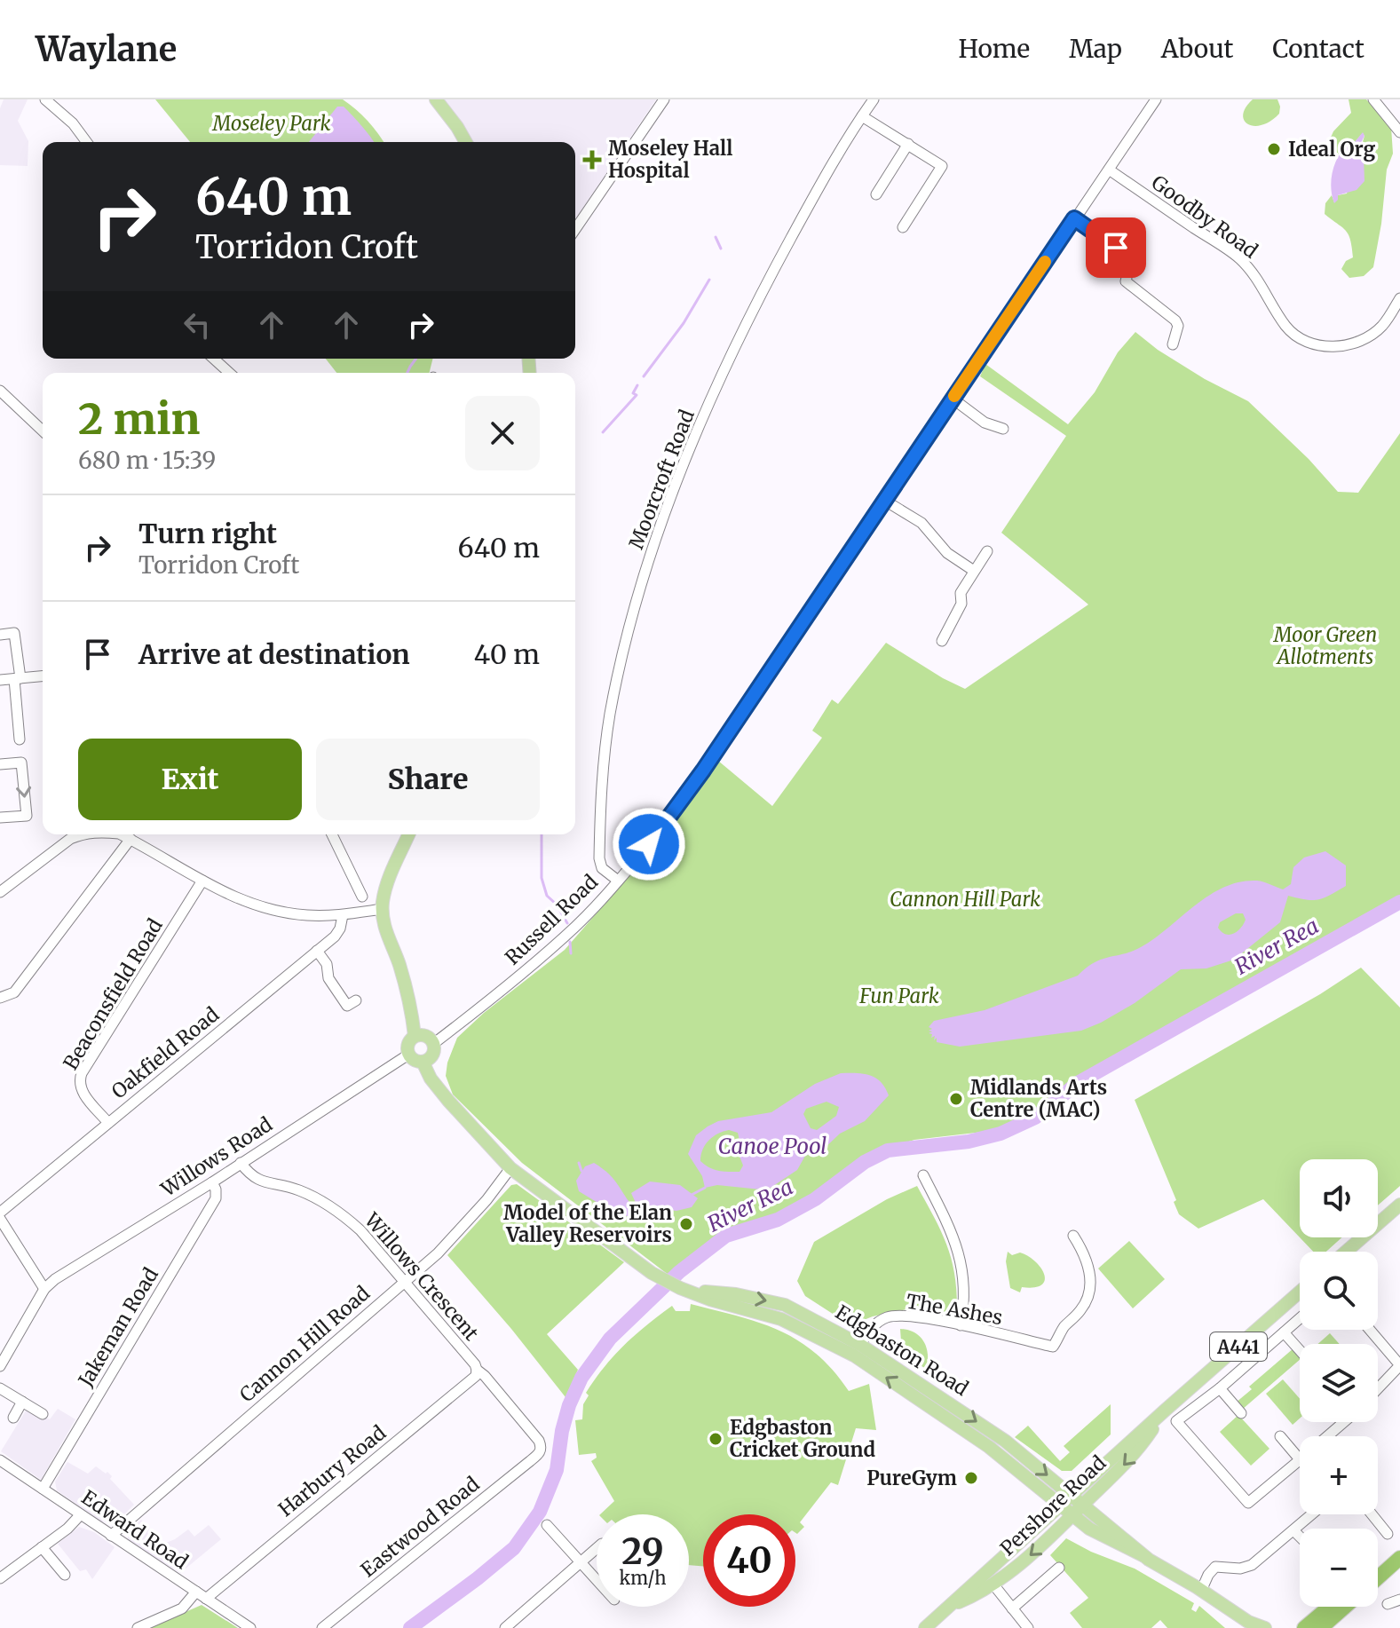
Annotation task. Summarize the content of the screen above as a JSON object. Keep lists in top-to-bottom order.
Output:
{
  "streets": {
    "main road": ["A441", "Edgbaston Road", "Pershore Road"],
    "street": [
      "Goodby Road",
      "Moorcroft Road",
      "Russell Road",
      "Beaconsfield Road",
      "Oakfield Road",
      "Willows Road",
      "Willows Crescent",
      "The Ashes",
      "Jakeman Road",
      "Cannon Hill Road",
      "Harbury Road",
      "Eastwood Road",
      "Edward Road"
    ]
  },
  "crossings": [
    ["Goodby Road", "Russell Road"],
    ["Moorcroft Road", "Russell Road"],
    ["Russell Road", "Willows Road"],
    ["Russell Road", "Edgbaston Road"],
    ["Beaconsfield Road", "Oakfield Road"],
    ["Willows Road", "Willows Crescent"],
    ["Willows Road", "Jakeman Road"],
    ["Willows Road", "Edgbaston Road"],
    ["Willows Crescent", "Cannon Hill Road"],
    ["Willows Crescent", "Harbury Road"],
    ["Willows Crescent", "Eastwood Road"],
    ["The Ashes", "Edgbaston Road"],
    ["Jakeman Road", "Edward Road"],
    ["Cannon Hill Road", "Edgbaston Road"],
    ["Cannon Hill Road", "Edward Road"],
    ["Edgbaston Road", "Pershore Road"],
    ["Harbury Road", "Edward Road"]
  ],
  "water": ["River Rea", "Canoe Pool"],
  "parks": [
    "Moseley Park",
    "Moor Green Allotments",
    "Cannon Hill Park",
    "Fun Park"
  ],
  "places": {
    "other": [
      "Ideal Org",
      "Midlands Arts Centre (MAC)",
      "Model of the Elan Valley Reservoirs",
      "Edgbaston Cricket Ground",
      "PureGym"
    ],
    "health": ["Moseley Hall Hospital"]
  },
  "page": {
    "header": "Waylane",
    "nav": [
      "Home",
      "Map",
      "About",
      "Contact"
    ],
    "turn": ["640 m", "Torridon Croft"],
    "heading": ["2 min", "680 m · 15:39"],
    "list": [
      {
        "name": "Turn right",
        "note": "Torridon Croft",
        "value": "640 m"
      },
      {
        "name": "Arrive at destination",
        "value": "40 m"
      }
    ],
    "buttons": ["Exit", "Share"],
    "map_buttons": ["+", "−"],
    "speed": "29 km/h",
    "limit": "40"
  }
}
